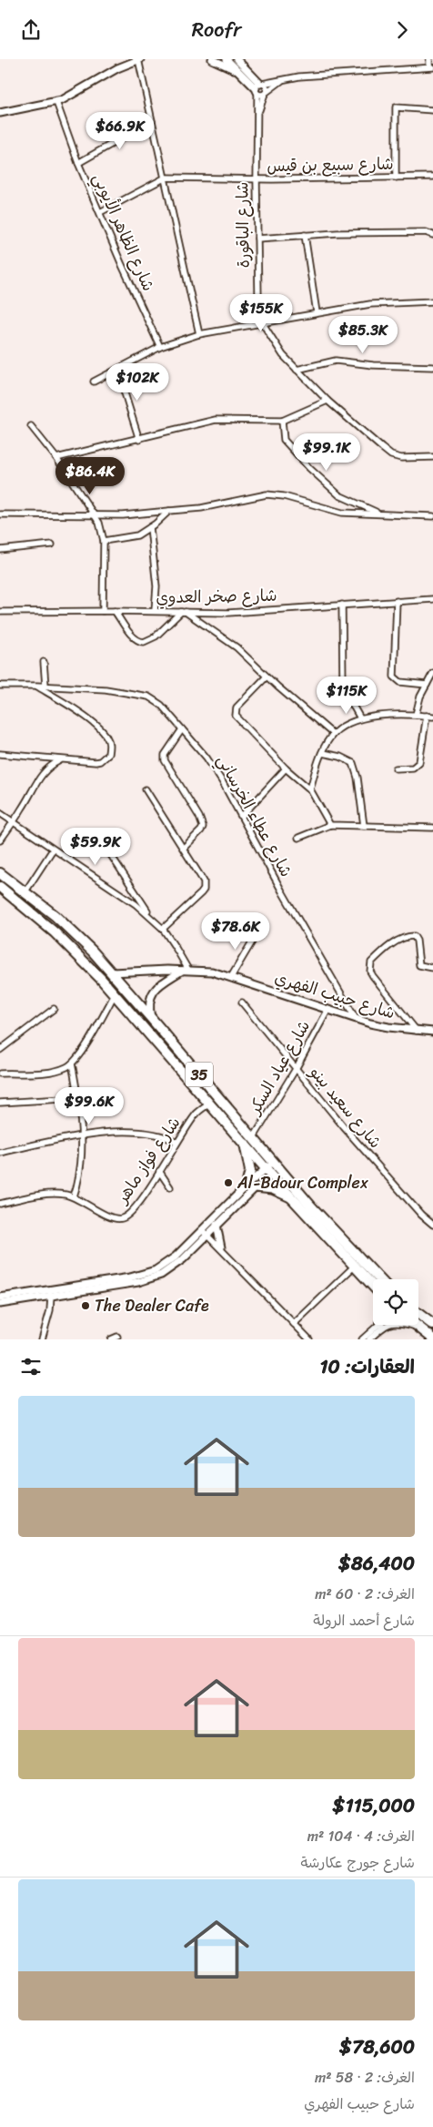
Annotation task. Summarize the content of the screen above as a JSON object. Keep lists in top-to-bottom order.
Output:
{
  "streets": {
    "highway": ["35"],
    "street": [
      "شارع سبيع بن قيس",
      "شارع الباقورة",
      "شارع الظاهر الأيوبي",
      "شارع صخر العدوي",
      "شارع عطاء الخرساني",
      "شارع حبيب الفهري",
      "شارع عياد السكر",
      "شارع سعيد بينو",
      "شارع فواز ماهر"
    ]
  },
  "crossings": [
    ["شارع سبيع بن قيس", "شارع الباقورة"],
    ["شارع سبيع بن قيس", "شارع الظاهر الأيوبي"],
    ["شارع عطاء الخرساني", "شارع حبيب الفهري"],
    ["شارع حبيب الفهري", "شارع عياد السكر"],
    ["شارع حبيب الفهري", "35"],
    ["شارع عياد السكر", "35"],
    ["شارع عياد السكر", "شارع سعيد بينو"],
    ["35", "شارع فواز ماهر"]
  ],
  "places": ["Al-Bdour Complex", "The Dealer Cafe"],
  "page": {
    "header": "Roofr",
    "price": [
      "$66.9K",
      "$155K",
      "$85.3K",
      "$102K",
      "$99.1K",
      "$86.4K",
      "$115K",
      "$59.9K",
      "$78.6K",
      "$99.6K"
    ],
    "heading": "العقارات: 10",
    "list": [
      {
        "name": "$86,400",
        "note": "الغرف: 2 · 60 m² · شارع أحمد الرولة"
      },
      {
        "name": "$115,000",
        "note": "الغرف: 4 · 104 m² · شارع جورج عكارشة"
      },
      {
        "name": "$78,600",
        "note": "الغرف: 2 · 58 m² · شارع حبيب الفهري"
      }
    ]
  }
}
